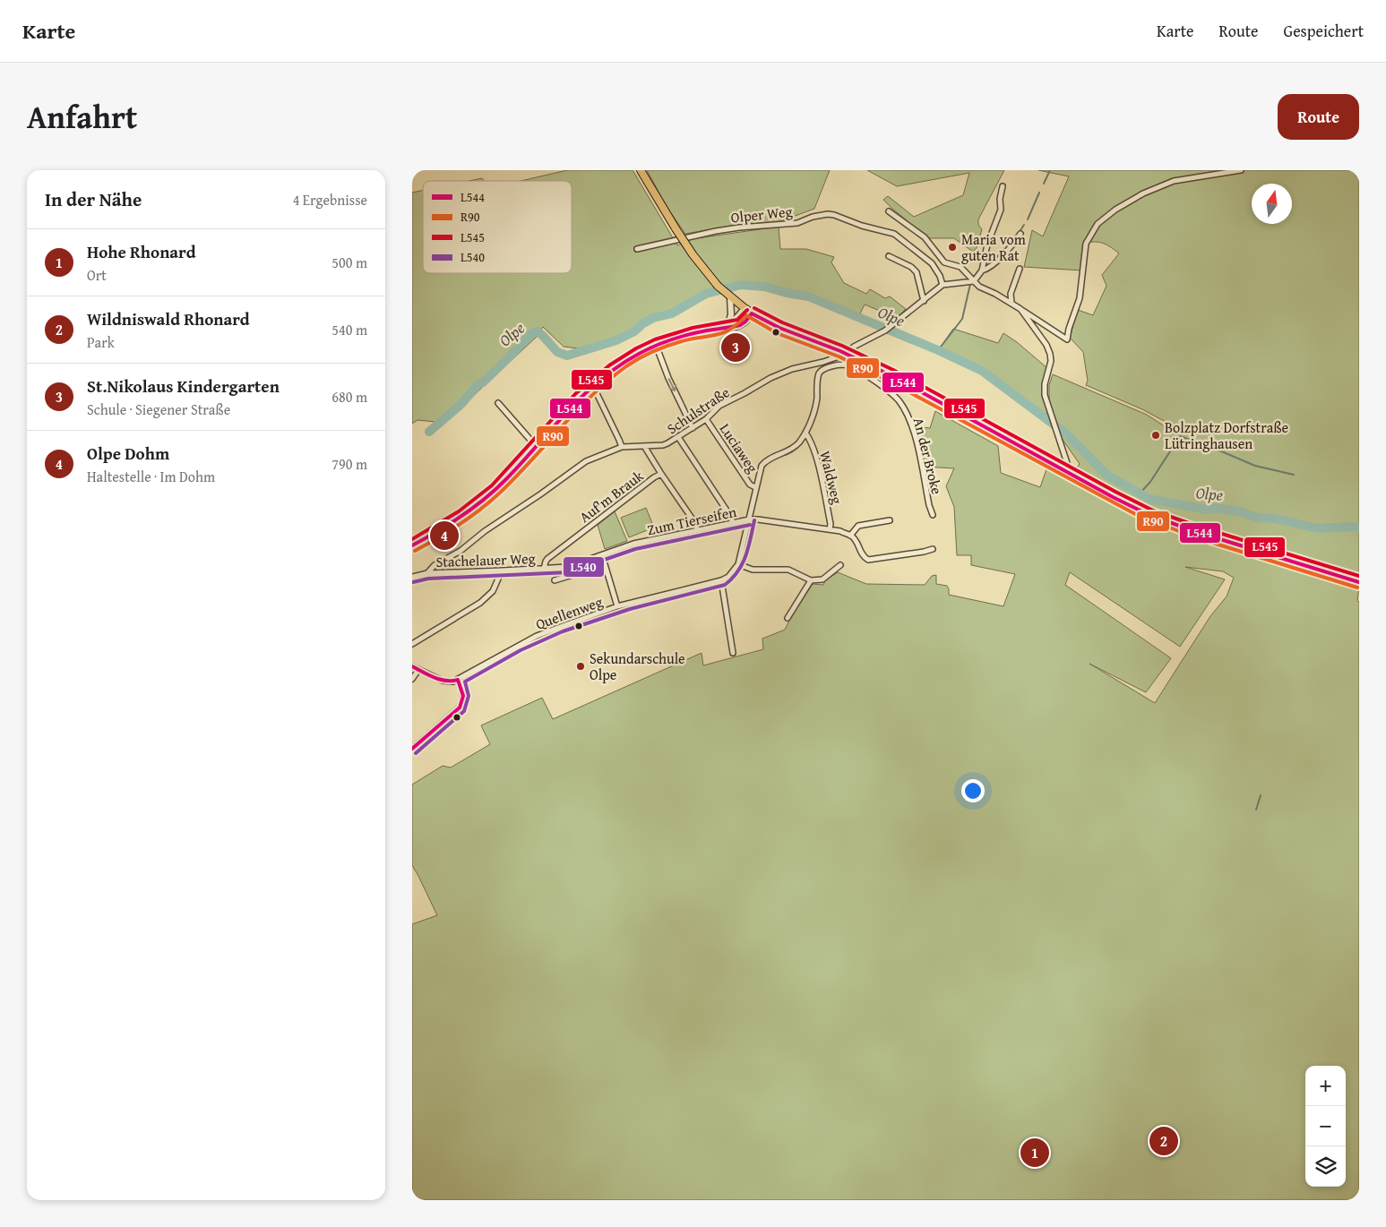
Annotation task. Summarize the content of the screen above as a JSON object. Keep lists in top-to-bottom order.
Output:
{
  "streets": {
    "street": [
      "Olper Weg",
      "Schulstraße",
      "Luciaweg",
      "An der Broke",
      "Waldweg",
      "Auf'm Brauk",
      "Zum Tierseifen",
      "Stachelauer Weg",
      "Quellenweg"
    ]
  },
  "crossings": [
    ["Olper Weg", "Schulstraße"],
    ["Schulstraße", "Luciaweg"],
    ["Schulstraße", "Auf'm Brauk"],
    ["Schulstraße", "Stachelauer Weg"],
    ["Waldweg", "Zum Tierseifen"],
    ["Auf'm Brauk", "Zum Tierseifen"],
    ["Auf'm Brauk", "Stachelauer Weg"],
    ["Zum Tierseifen", "Stachelauer Weg"]
  ],
  "water": ["Olpe"],
  "places": ["Maria vom guten Rat", "Bolzplatz Dorfstraße Lütringhausen", "Sekundarschule Olpe"],
  "lines": [
    "transit line L545",
    "transit line L544",
    "transit line R90",
    "transit line L540"
  ],
  "legend": [
    "L544",
    "R90",
    "L545",
    "L540"
  ],
  "north": "top",
  "page": {
    "header": "Karte",
    "nav": ["Karte", "Route", "Gespeichert"],
    "title": "Anfahrt",
    "buttons": "Route",
    "heading": ["In der Nähe", "4 Ergebnisse"],
    "list": [
      {
        "mark": "1",
        "name": "Hohe Rhonard",
        "note": "Ort",
        "value": "500 m"
      },
      {
        "mark": "2",
        "name": "Wildniswald Rhonard",
        "note": "Park",
        "value": "540 m"
      },
      {
        "mark": "3",
        "name": "St.Nikolaus Kindergarten",
        "note": "Schule · Siegener Straße",
        "value": "680 m"
      },
      {
        "mark": "4",
        "name": "Olpe Dohm",
        "note": "Haltestelle · Im Dohm",
        "value": "790 m"
      }
    ],
    "pins": [
      "3",
      "4",
      "2",
      "1"
    ],
    "map_buttons": ["+", "−"]
  }
}
